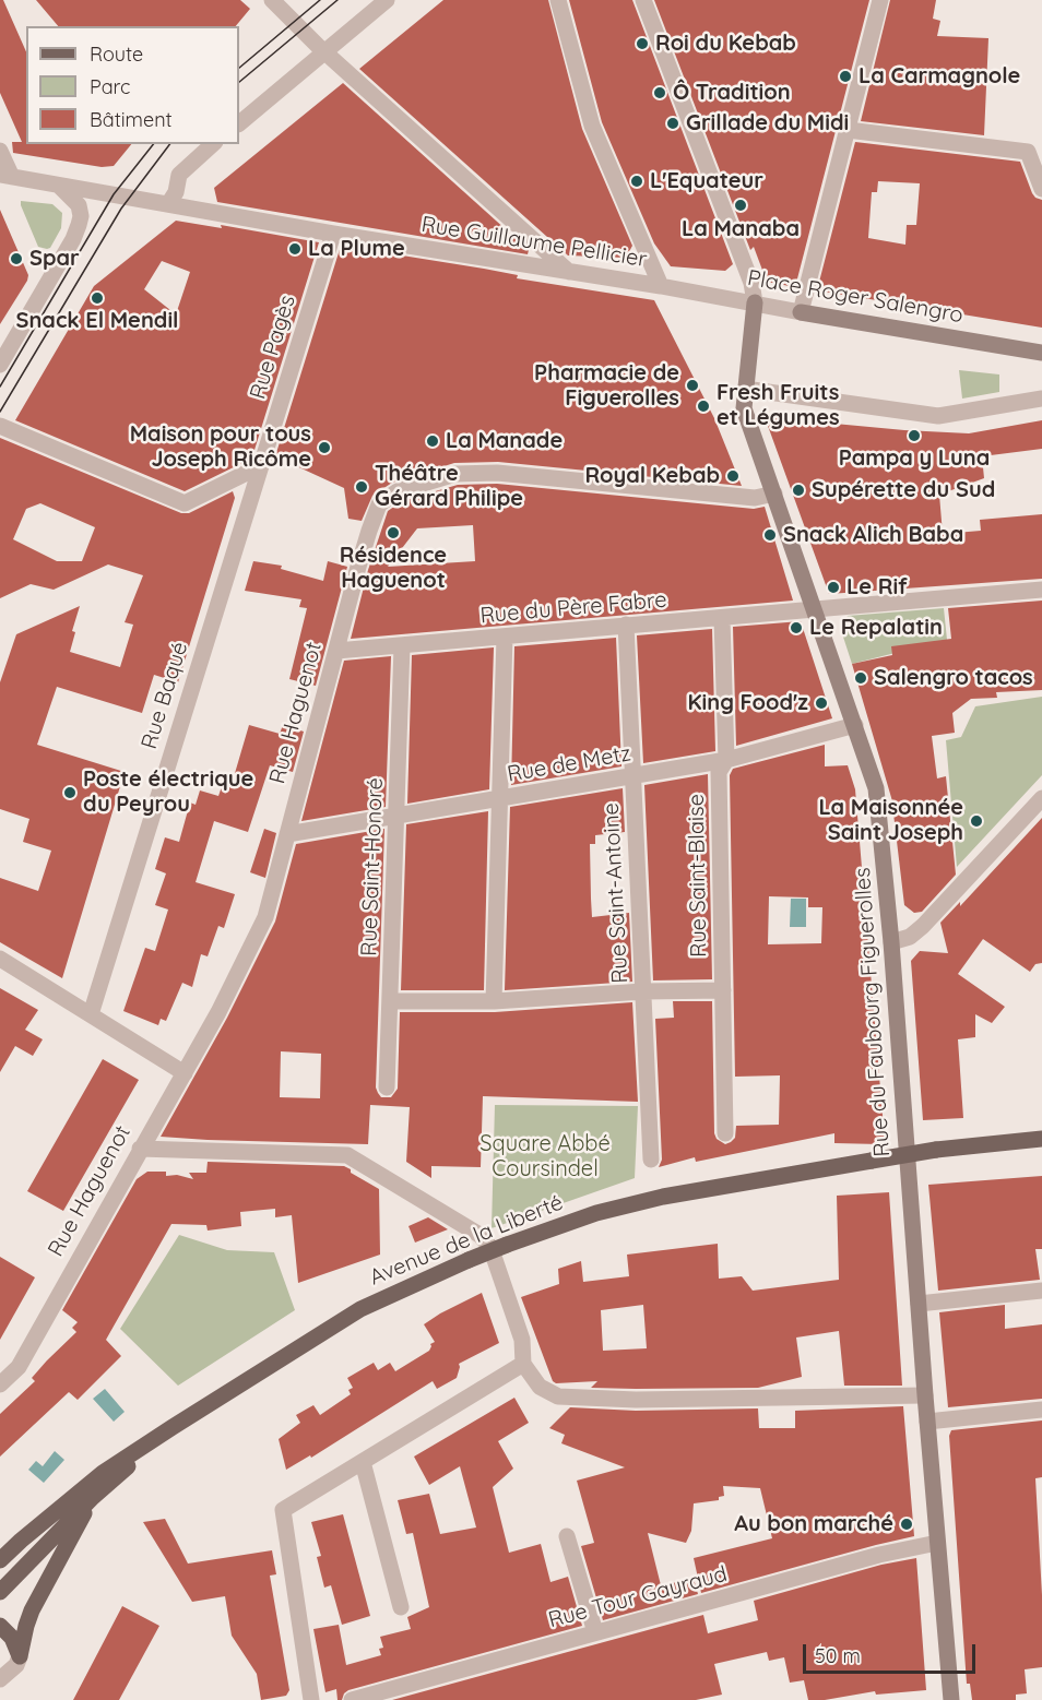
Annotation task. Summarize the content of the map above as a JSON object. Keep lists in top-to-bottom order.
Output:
{
  "streets": {
    "main road": ["Avenue de la Liberté"],
    "street": [
      "Rue Guillaume Pellicier",
      "Place Roger Salengro",
      "Rue Pagès",
      "Rue du Père Fabre",
      "Rue Baqué",
      "Rue Haguenot",
      "Rue de Metz",
      "Rue Saint-Honoré",
      "Rue Saint-Blaise",
      "Rue Saint-Antoine",
      "Rue du Faubourg Figuerolles",
      "Rue Tour Gayraud"
    ]
  },
  "crossings": [
    ["Rue Guillaume Pellicier", "Place Roger Salengro"],
    ["Rue Guillaume Pellicier", "Rue Pagès"],
    ["Place Roger Salengro", "Rue du Faubourg Figuerolles"],
    ["Rue Pagès", "Rue Baqué"],
    ["Rue du Père Fabre", "Rue Haguenot"],
    ["Rue du Père Fabre", "Rue Saint-Honoré"],
    ["Rue du Père Fabre", "Rue Saint-Blaise"],
    ["Rue du Père Fabre", "Rue Saint-Antoine"],
    ["Rue du Père Fabre", "Rue du Faubourg Figuerolles"],
    ["Rue Haguenot", "Rue de Metz"],
    ["Rue Haguenot", "Rue du Faubourg Figuerolles"],
    ["Rue de Metz", "Rue Saint-Honoré"],
    ["Rue de Metz", "Rue Saint-Blaise"],
    ["Rue de Metz", "Rue Saint-Antoine"],
    ["Rue de Metz", "Rue du Faubourg Figuerolles"],
    ["Rue du Faubourg Figuerolles", "Rue Tour Gayraud"]
  ],
  "parks": ["Square Abbé Coursindel"],
  "places": [
    "Roi du Kebab",
    "La Carmagnole",
    "Ô Tradition",
    "Grillade du Midi",
    "L'Equateur",
    "La Manaba",
    "La Plume",
    "Spar",
    "Snack El Mendil",
    "Pharmacie de Figuerolles",
    "Fresh Fruits et Légumes",
    "Pampa y Luna",
    "La Manade",
    "Maison pour tous Joseph Ricôme",
    "Royal Kebab",
    "Théâtre Gérard Philipe",
    "Supérette du Sud",
    "Résidence Haguenot",
    "Snack Alich Baba",
    "Le Rif",
    "Le Repalatin",
    "Salengro tacos",
    "King Food'z",
    "Poste électrique du Peyrou",
    "La Maisonnée Saint Joseph",
    "Au bon marché"
  ],
  "legend": ["Route", "Parc", "Bâtiment"],
  "scale_bar": "50 m"
}
